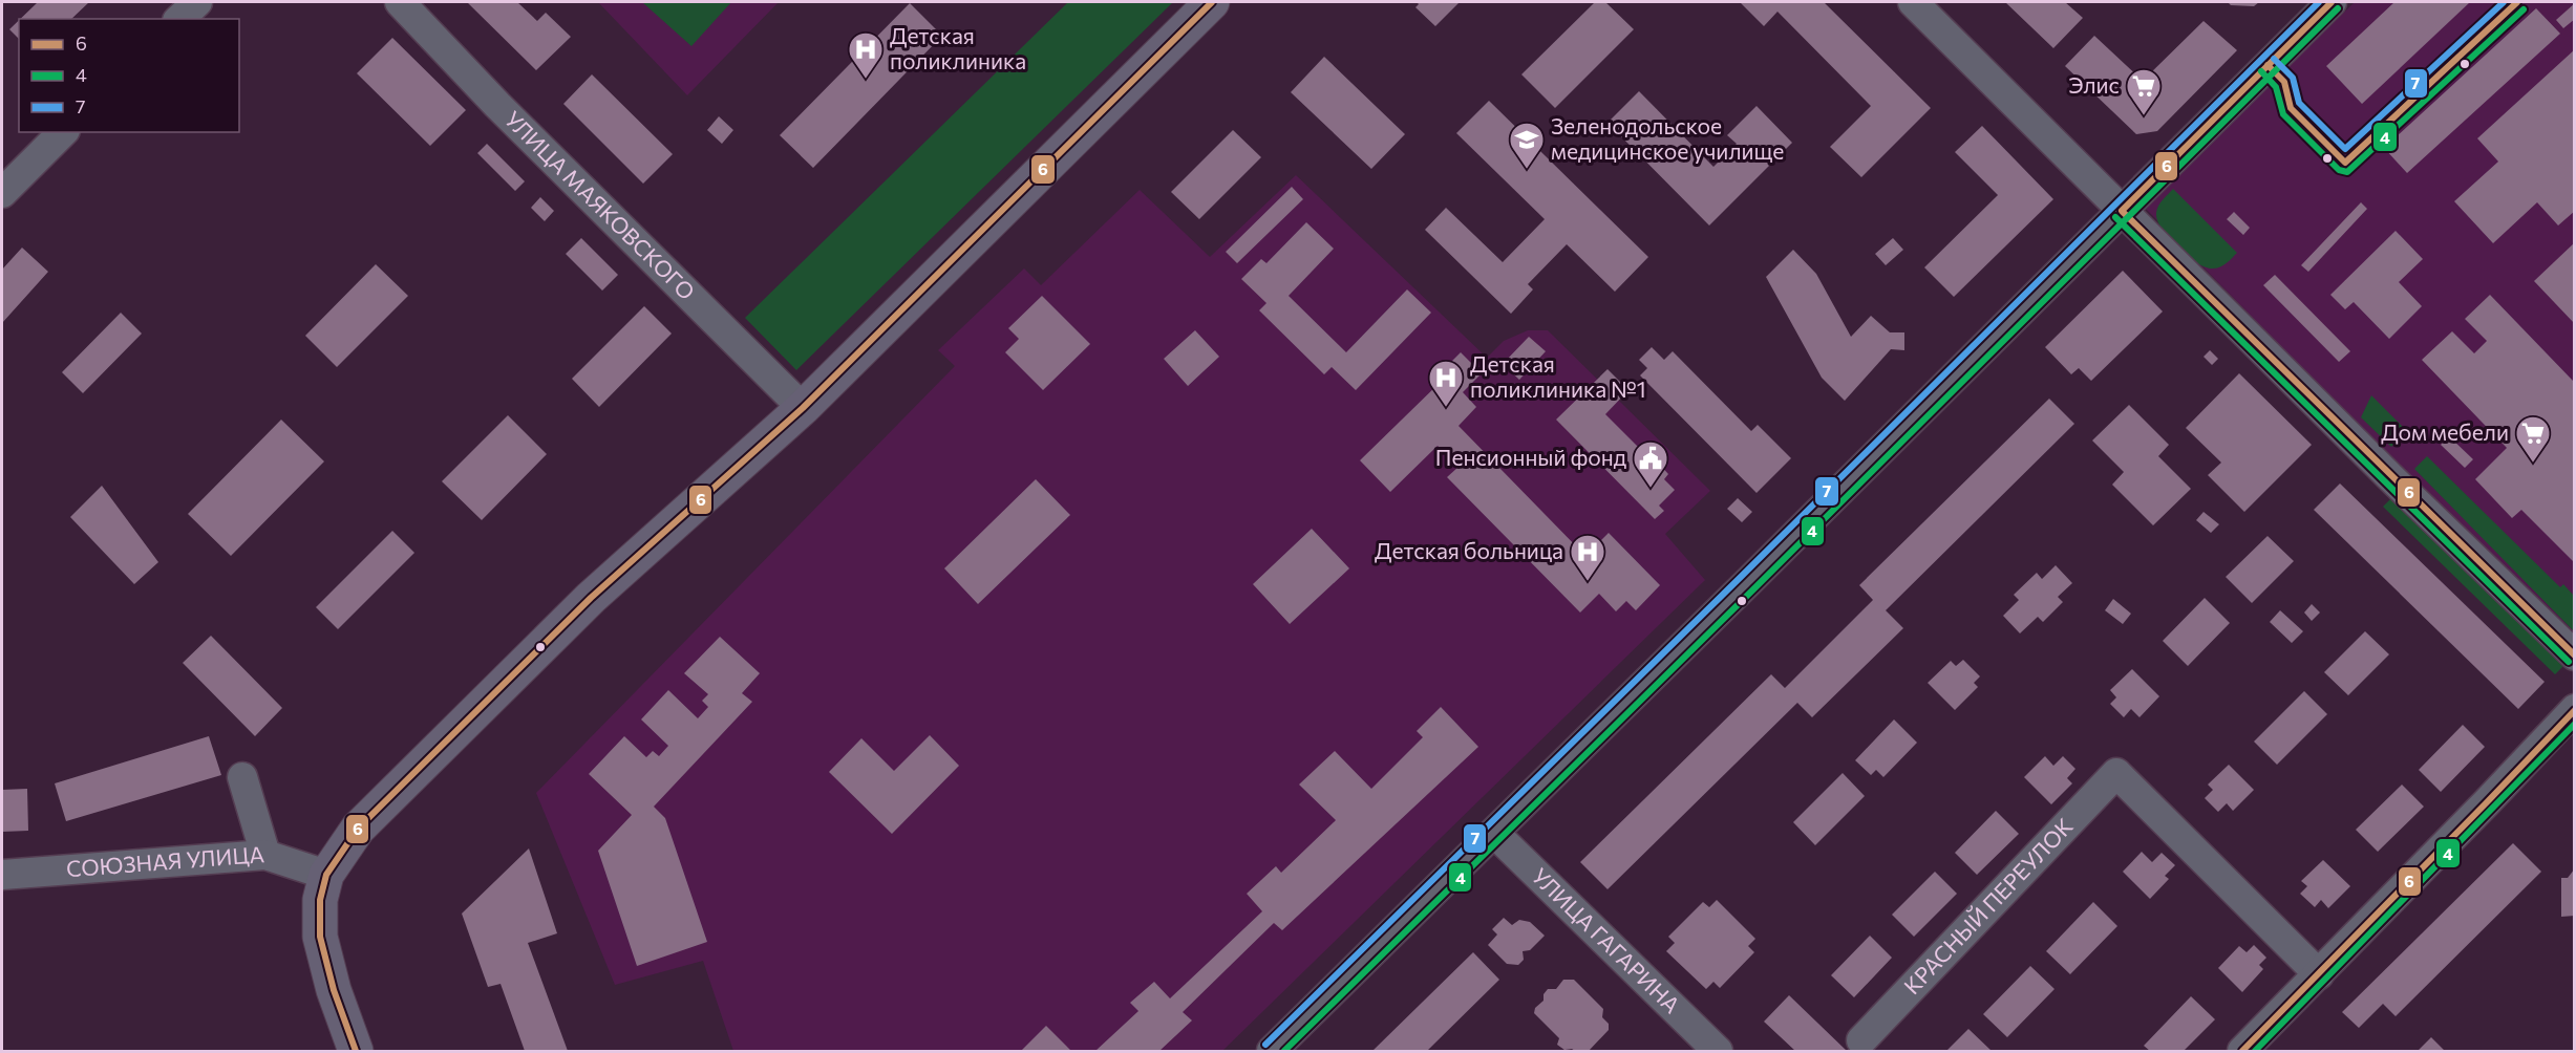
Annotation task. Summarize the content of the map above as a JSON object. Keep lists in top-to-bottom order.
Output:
{
  "streets": {
    "street": [
      "УЛИЦА МАЯКОВСКОГО",
      "СОЮЗНАЯ УЛИЦА",
      "КРАСНЫЙ ПЕРЕУЛОК",
      "УЛИЦА ГАГАРИНА"
    ]
  },
  "places": {
    "hospital": ["Детская поликлиника", "Детская поликлиника №1", "Детская больница"],
    "supermarket": ["Элис", "Дом мебели"],
    "school or university": ["Зеленодольское медицинское училище"],
    "public building": ["Пенсионный фонд"]
  },
  "lines": ["transit line 6", "transit line 7", "transit line 4"],
  "legend": ["6", "4", "7"]
}
